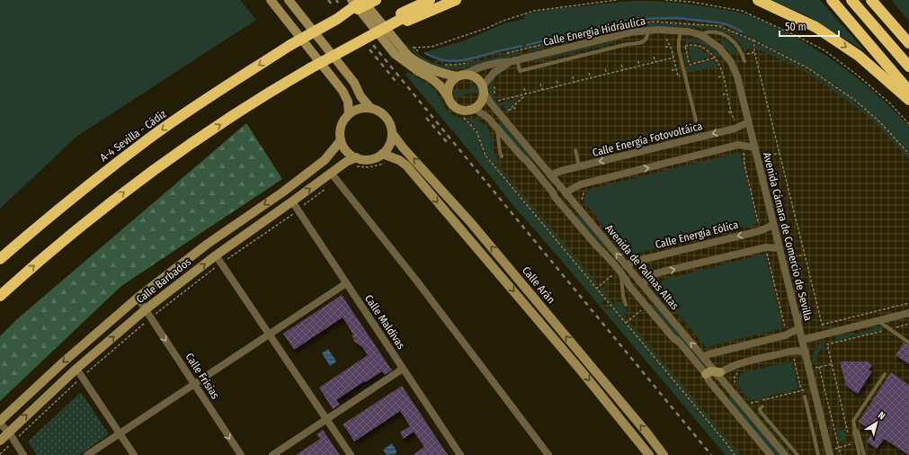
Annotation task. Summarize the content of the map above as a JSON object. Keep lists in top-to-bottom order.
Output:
{
  "streets": {
    "highway": ["A-4 Sevilla - Cádiz"],
    "street": [
      "Calle Energía Hidráulica",
      "Calle Energía Fotovoltáica",
      "Calle Energía Eólica",
      "Avenida Cámara de Comercio de Sevilla",
      "Avenida de Palmas Altas",
      "Calle Barbados",
      "Calle Arán",
      "Calle Maldivas",
      "Calle Frisias"
    ]
  },
  "crossings": [
    ["Calle Energía Hidráulica", "Avenida Cámara de Comercio de Sevilla"],
    ["Calle Energía Hidráulica", "Avenida de Palmas Altas"],
    ["Calle Energía Fotovoltáica", "Avenida Cámara de Comercio de Sevilla"],
    ["Calle Energía Fotovoltáica", "Avenida de Palmas Altas"],
    ["Calle Energía Eólica", "Avenida Cámara de Comercio de Sevilla"],
    ["Calle Energía Eólica", "Avenida de Palmas Altas"],
    ["Calle Barbados", "Calle Arán"],
    ["Calle Barbados", "Calle Maldivas"],
    ["Calle Barbados", "Calle Frisias"]
  ],
  "one_way": ["Calle Frisias"],
  "scale_bar": "50 m",
  "north": "top right"
}
